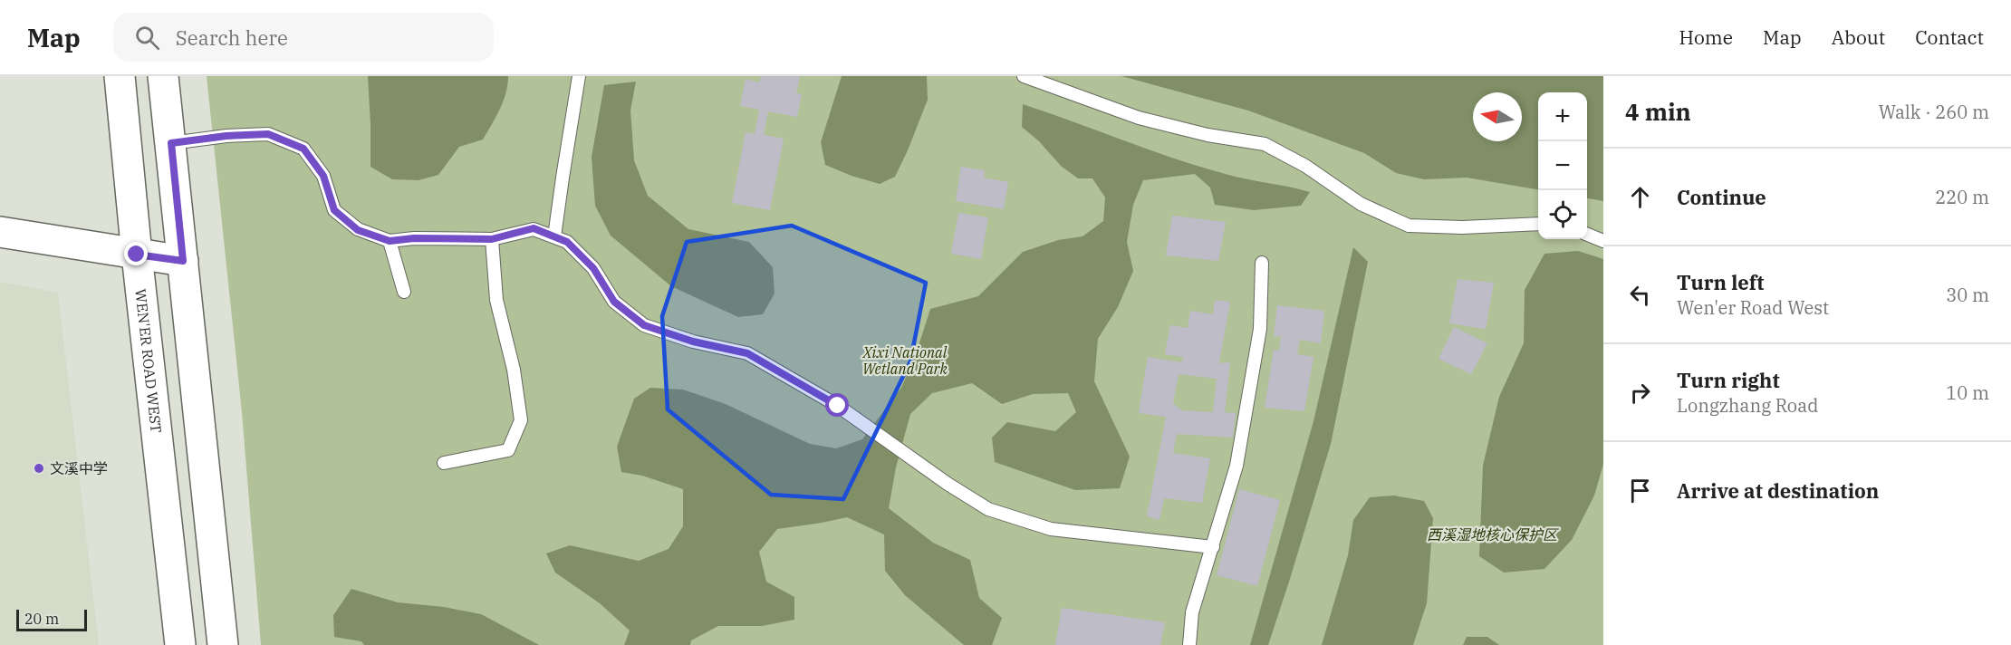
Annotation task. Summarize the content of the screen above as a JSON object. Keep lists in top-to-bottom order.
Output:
{
  "streets": {
    "main road": ["WEN'ER ROAD WEST"]
  },
  "parks": ["Xixi National Wetland Park", "西溪湿地核心保护区"],
  "places": ["文溪中学"],
  "scale_bar": "20 m",
  "north": "left",
  "page": {
    "header": "Map",
    "search": "Search here",
    "nav": [
      "Home",
      "Map",
      "About",
      "Contact"
    ],
    "heading": ["4 min", "Walk · 260 m"],
    "map_buttons": ["+", "−"],
    "list": [
      ["Continue", "220 m"],
      ["Turn left", "Wen'er Road West", "30 m"],
      ["Turn right", "Longzhang Road", "10 m"],
      "Arrive at destination"
    ],
    "scale": "20 m"
  }
}
